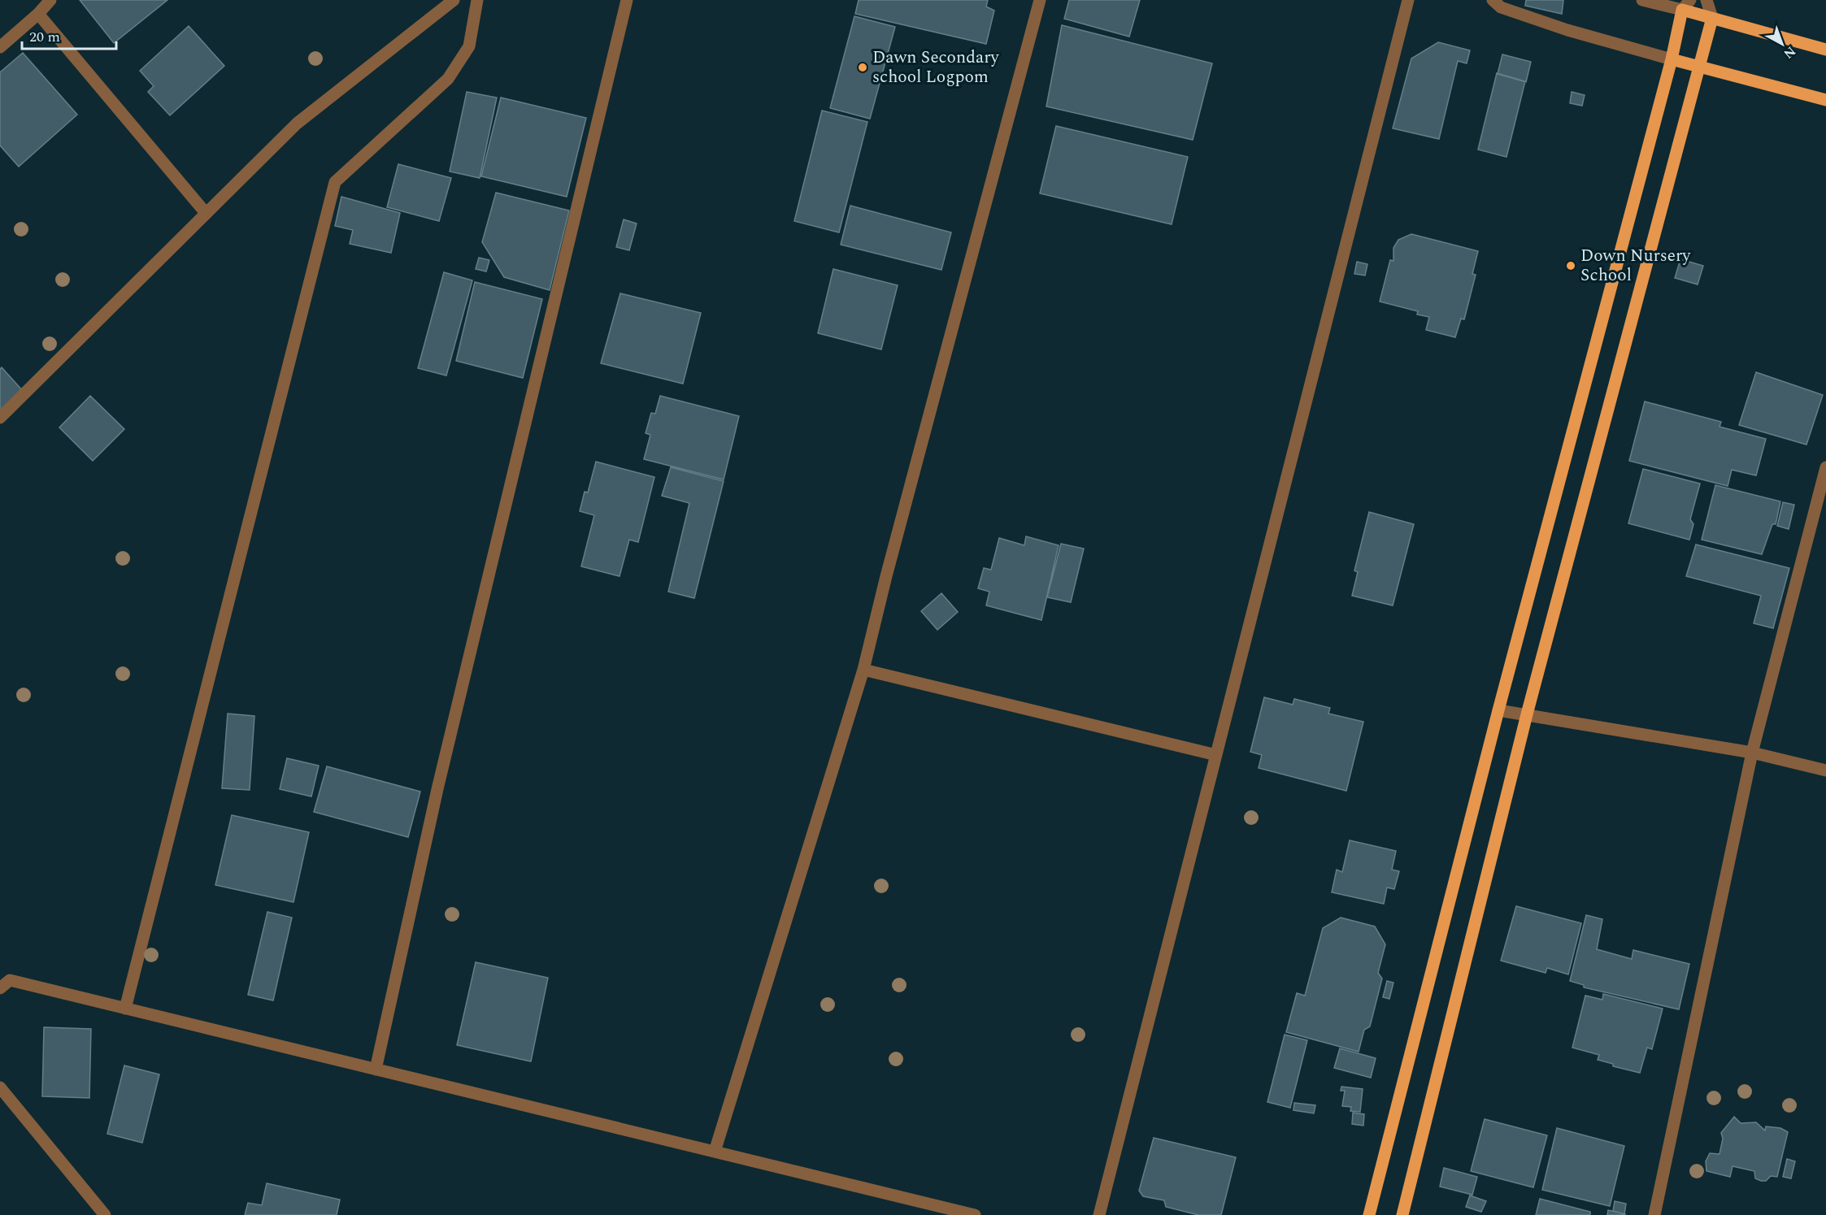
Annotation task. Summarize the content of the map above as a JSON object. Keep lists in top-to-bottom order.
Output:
{
  "places": ["Dawn Secondary school Logpom", "Down Nursery School"],
  "scale_bar": "20 m",
  "north": "bottom right"
}
